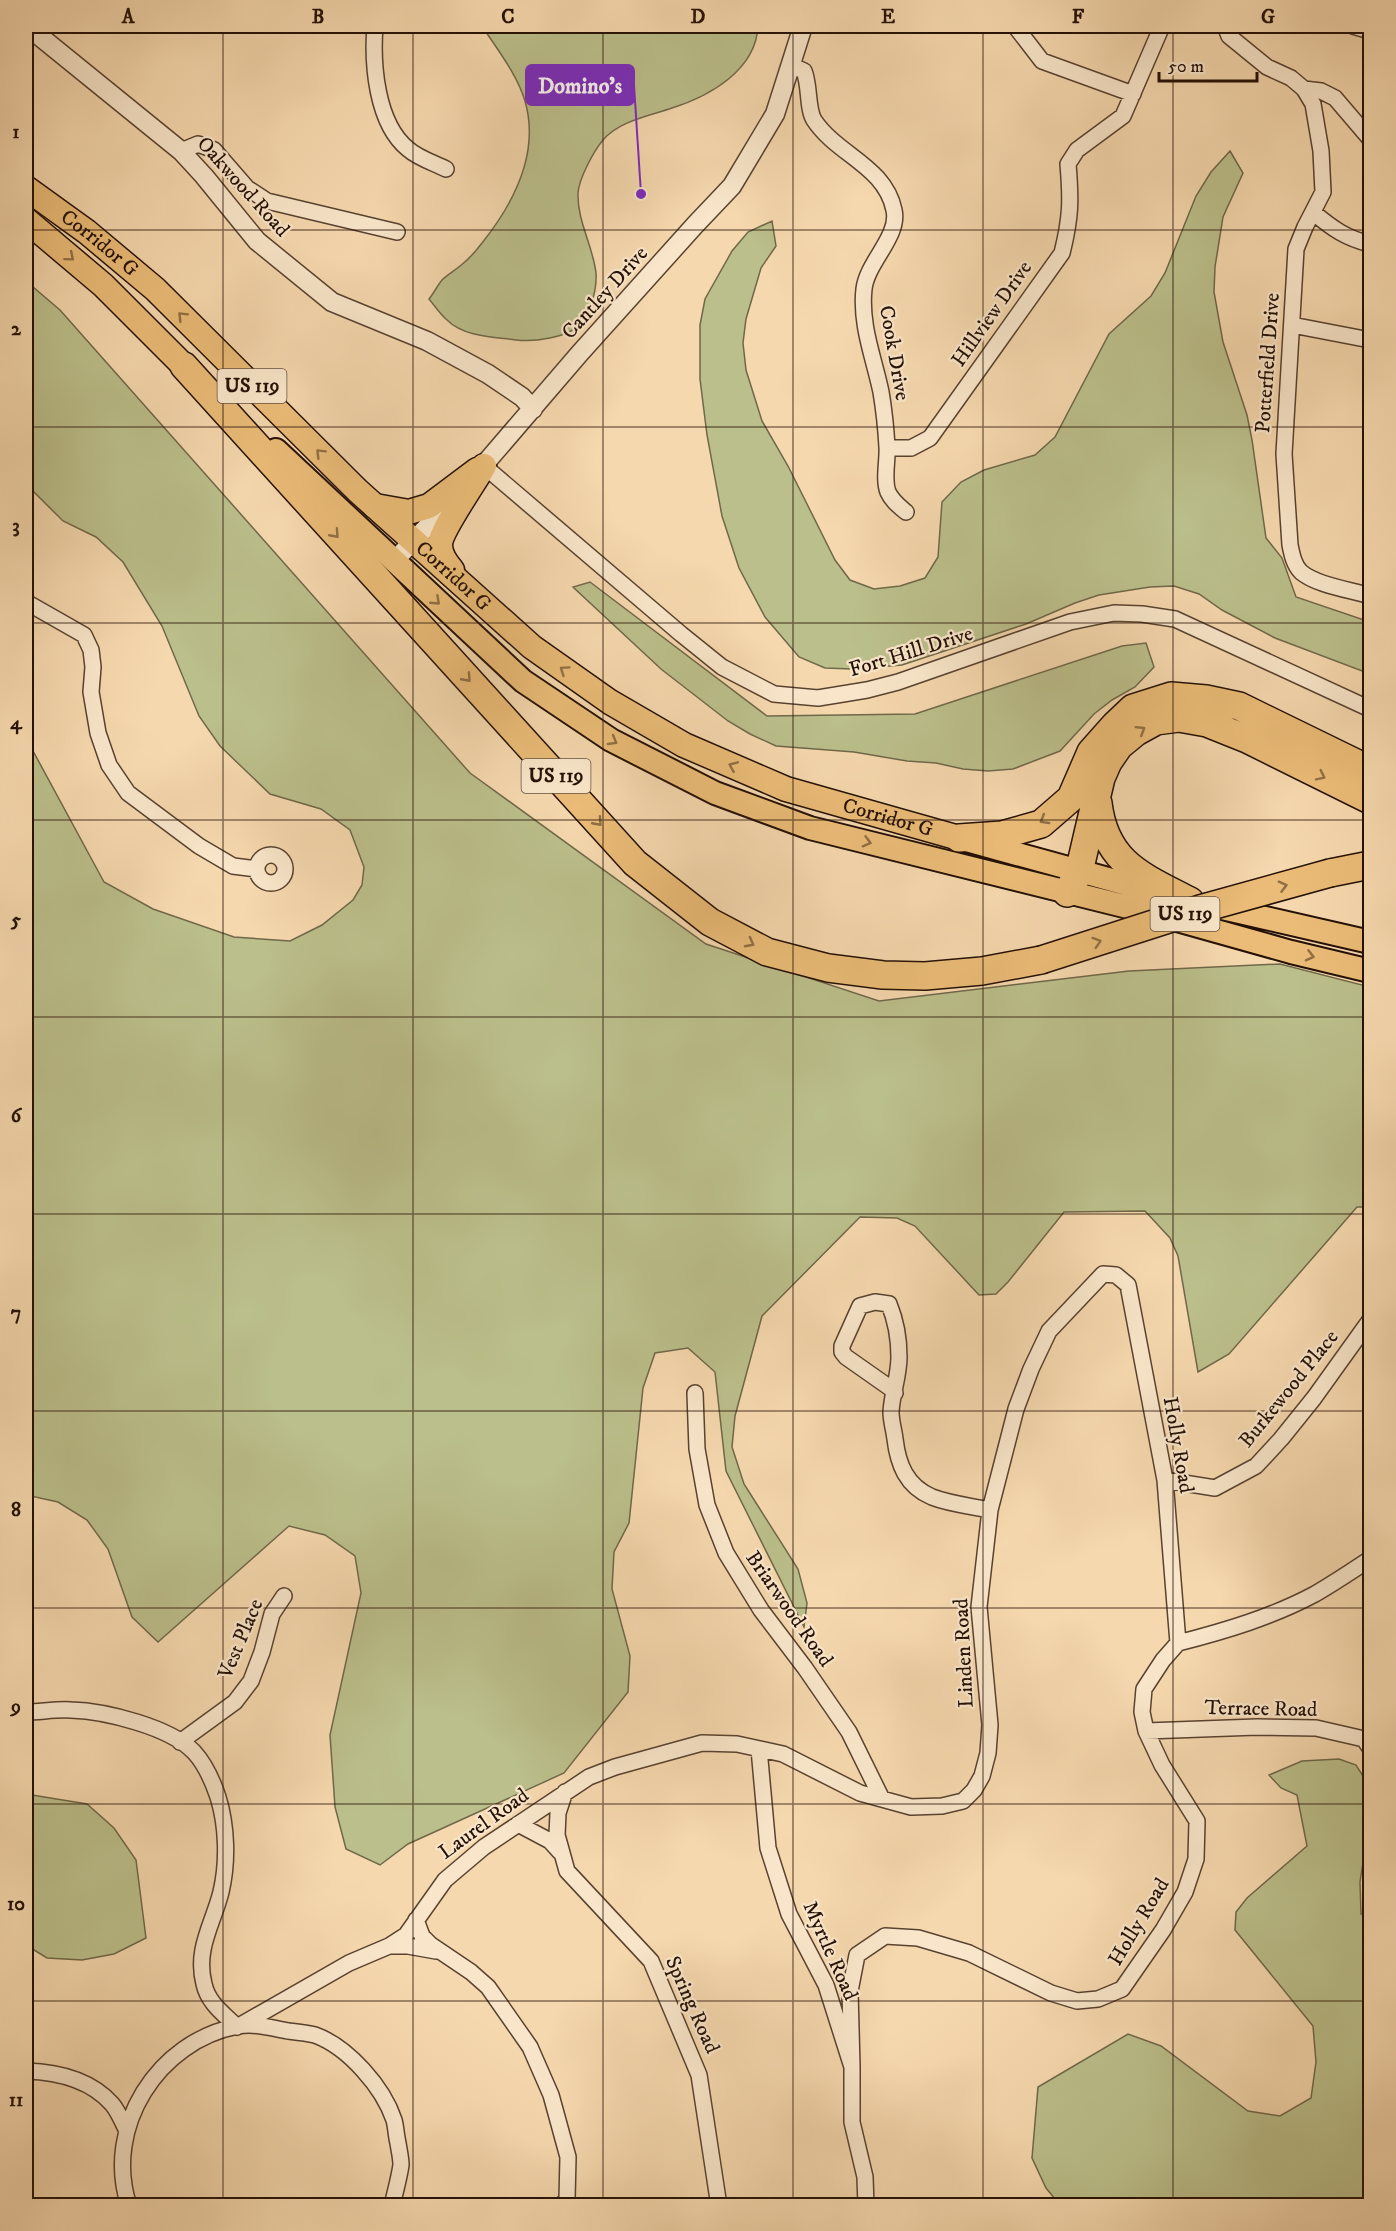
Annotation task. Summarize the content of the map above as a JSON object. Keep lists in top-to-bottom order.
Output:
{
  "streets": {
    "highway": ["Corridor G", "US 119"],
    "street": [
      "Oakwood Road",
      "Cantley Drive",
      "Hillview Drive",
      "Cook Drive",
      "Potterfield Drive",
      "Fort Hill Drive",
      "Burkewood Place",
      "Holly Road",
      "Briarwood Road",
      "Vest Place",
      "Linden Road",
      "Terrace Road",
      "Laurel Road",
      "Myrtle Road",
      "Spring Road"
    ]
  },
  "crossings": [
    ["Oakwood Road", "Cantley Drive"],
    ["Corridor G", "Cantley Drive"],
    ["Corridor G", "US 119"],
    ["Cantley Drive", "Cook Drive"],
    ["Cantley Drive", "Fort Hill Drive"],
    ["Hillview Drive", "Cook Drive"],
    ["Burkewood Place", "Holly Road"],
    ["Holly Road", "Linden Road"],
    ["Holly Road", "Terrace Road"],
    ["Holly Road", "Myrtle Road"],
    ["Briarwood Road", "Linden Road"],
    ["Linden Road", "Laurel Road"],
    ["Linden Road", "Myrtle Road"],
    ["Laurel Road", "Myrtle Road"],
    ["Laurel Road", "Spring Road"]
  ],
  "places": ["Domino's"],
  "scale_bar": "50 m",
  "grid": {
    "columns": [
      "A",
      "B",
      "C",
      "D",
      "E",
      "F",
      "G"
    ],
    "rows": [
      "1",
      "2",
      "3",
      "4",
      "5",
      "6",
      "7",
      "8",
      "9",
      "10",
      "11"
    ]
  }
}
